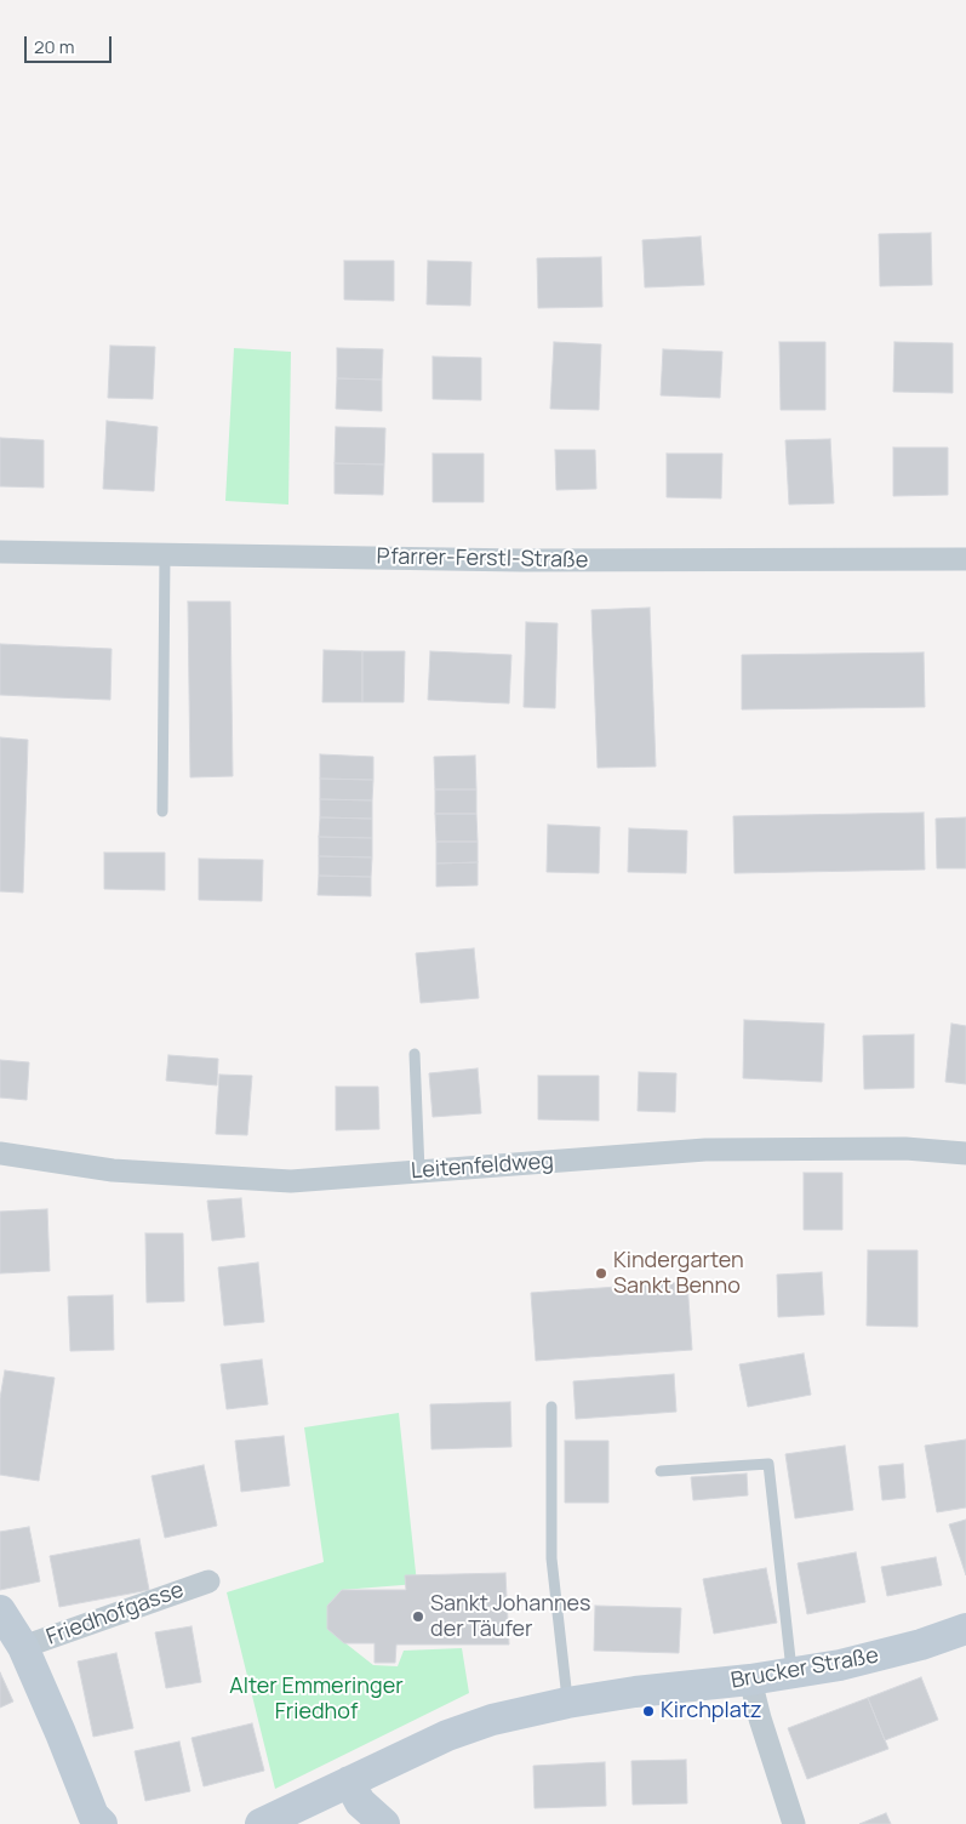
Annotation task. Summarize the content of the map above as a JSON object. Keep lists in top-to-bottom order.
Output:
{
  "streets": {
    "street": [
      "Pfarrer-Ferstl-Straße",
      "Leitenfeldweg",
      "Friedhofgasse",
      "Brucker Straße"
    ]
  },
  "parks": ["Alter Emmeringer Friedhof"],
  "places": ["Kindergarten Sankt Benno", "Sankt Johannes der Täufer", "Kirchplatz"],
  "scale_bar": "20 m"
}
